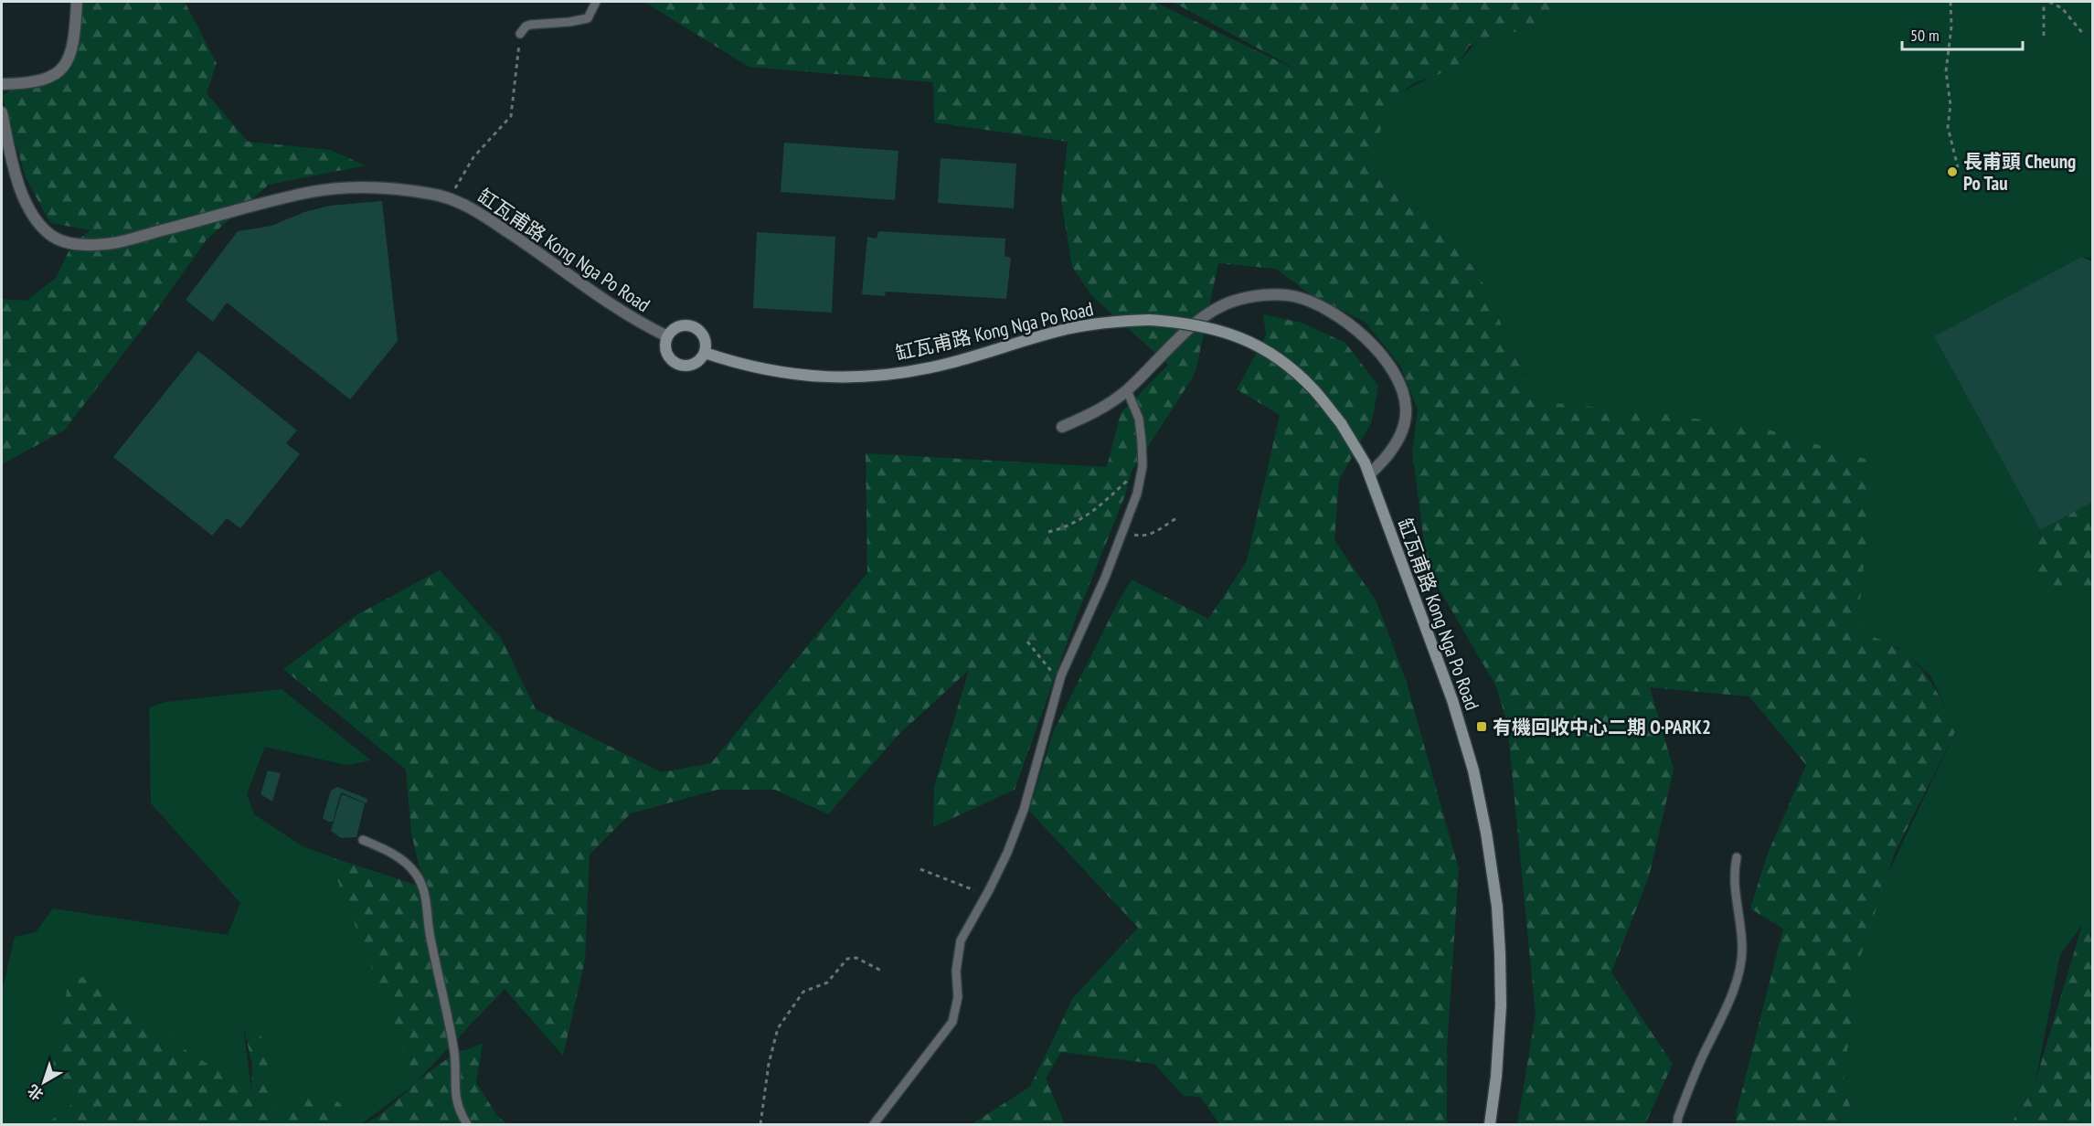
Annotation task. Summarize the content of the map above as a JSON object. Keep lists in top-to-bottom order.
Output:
{
  "streets": {
    "street": ["缸瓦甫路 Kong Nga Po Road"]
  },
  "places": {
    "other": ["長甫頭 Cheung Po Tau"],
    "transit": ["有機回收中心二期 O·PARK2"]
  },
  "scale_bar": "50 m",
  "north": "bottom left"
}
